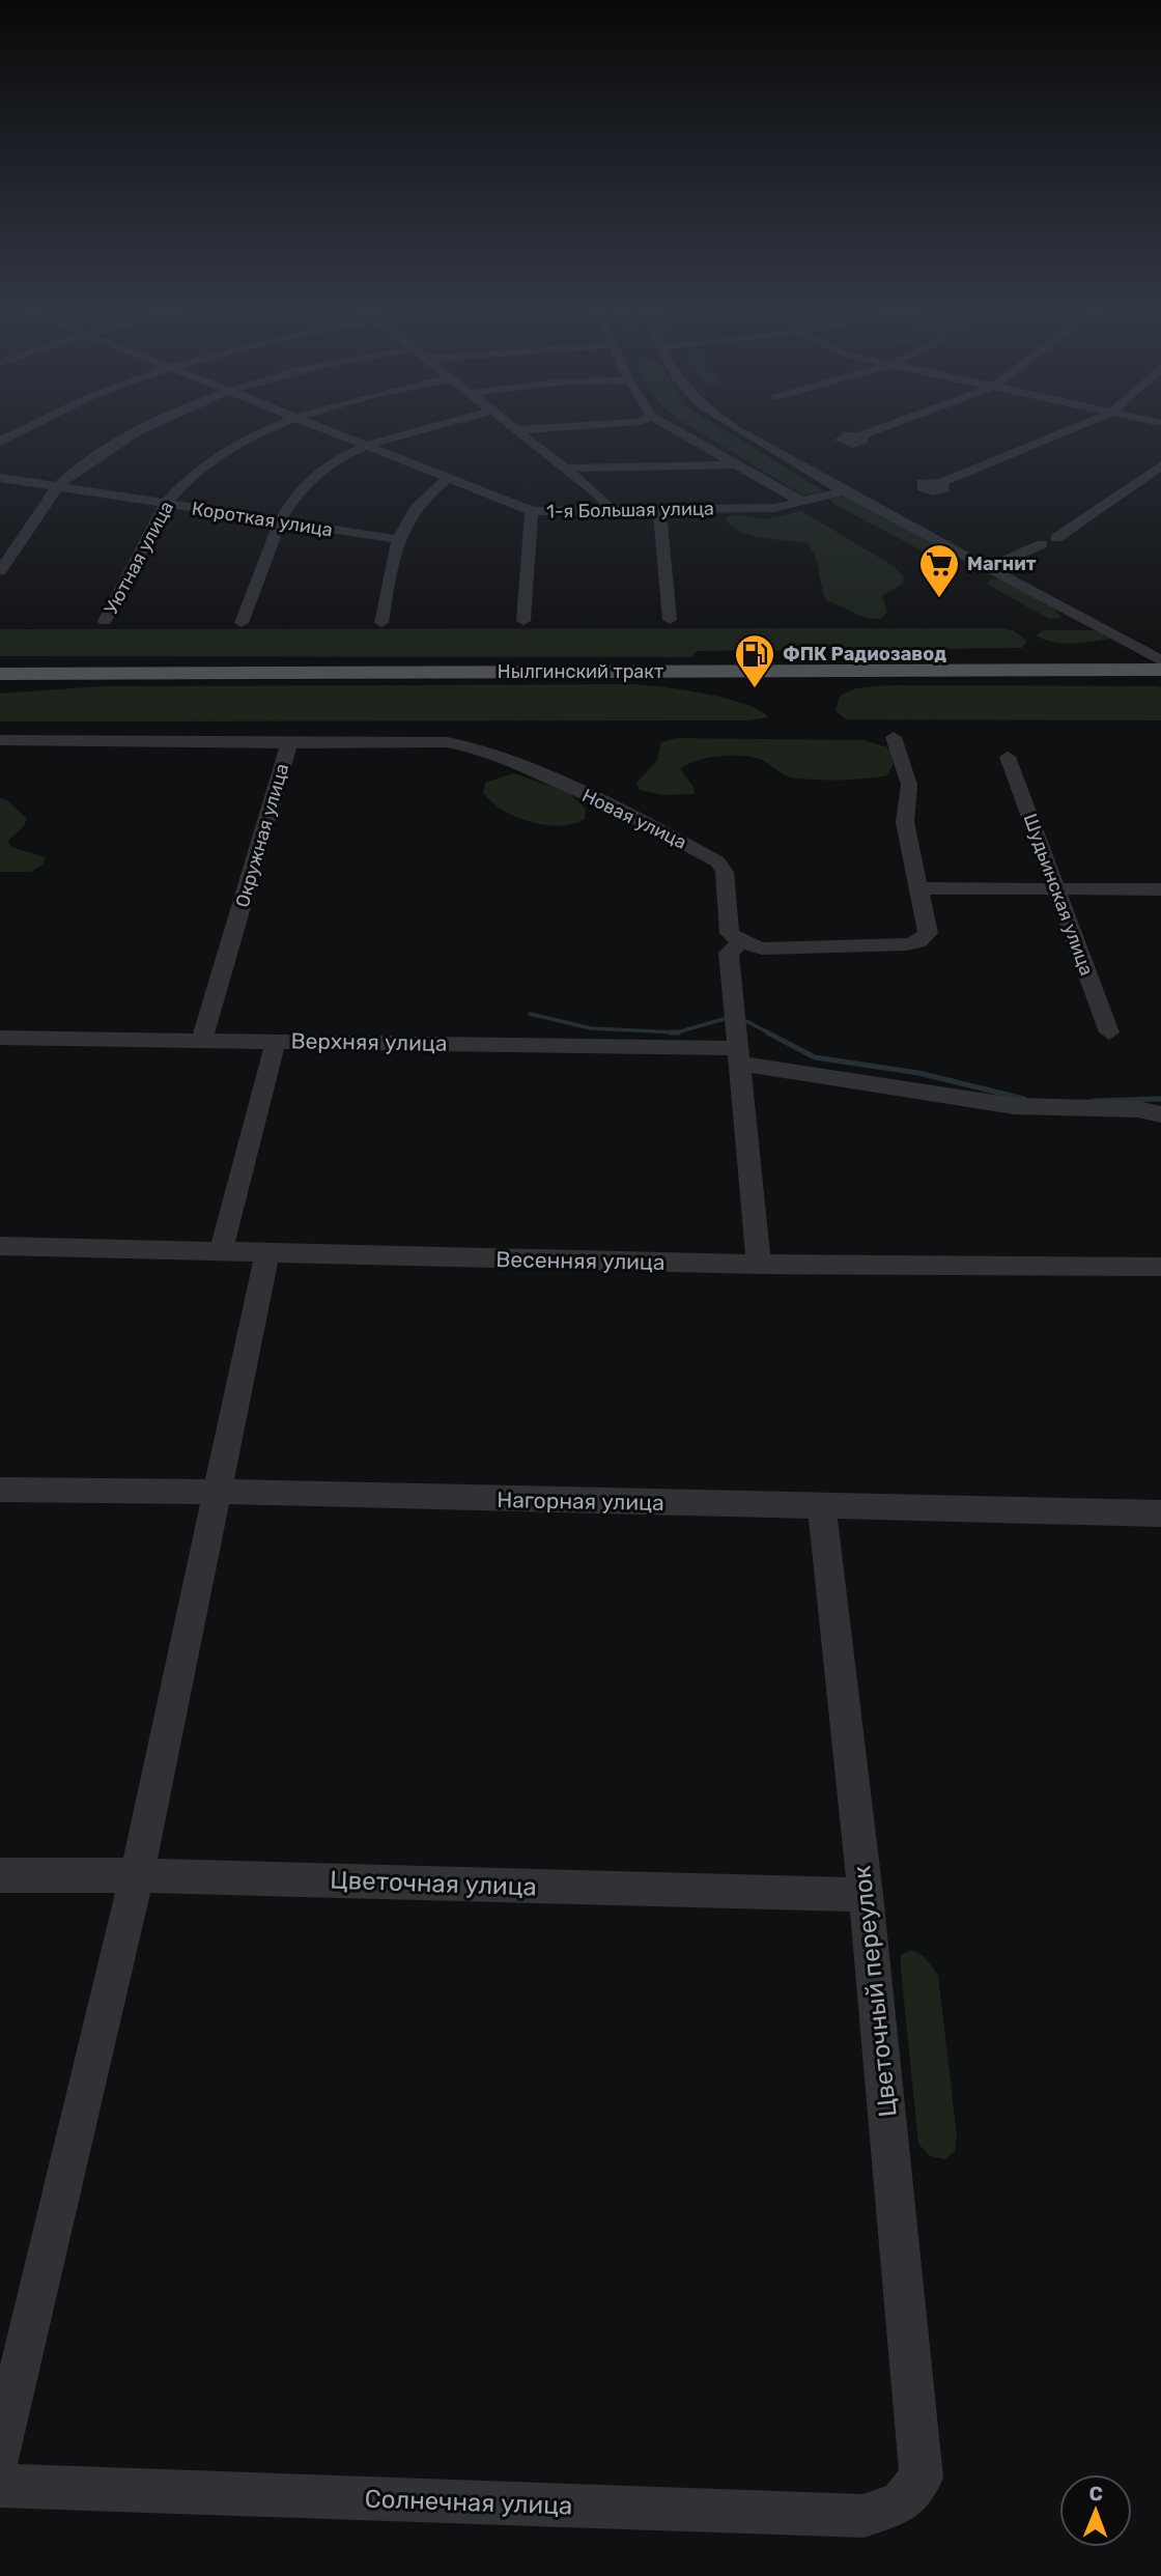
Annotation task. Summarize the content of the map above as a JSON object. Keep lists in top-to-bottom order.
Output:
{
  "streets": {
    "main road": ["Нылгинский тракт"],
    "street": [
      "1-я Большая улица",
      "Короткая улица",
      "Уютная улица",
      "Новая улица",
      "Окружная улица",
      "Шудьинская улица",
      "Верхняя улица",
      "Весенняя улица",
      "Нагорная улица",
      "Цветочная улица",
      "Цветочный переулок",
      "Солнечная улица"
    ]
  },
  "crossings": [
    ["Короткая улица", "Уютная улица"],
    ["Новая улица", "Окружная улица"],
    ["Окружная улица", "Верхняя улица"],
    ["Нагорная улица", "Цветочный переулок"],
    ["Цветочная улица", "Цветочный переулок"],
    ["Цветочный переулок", "Солнечная улица"]
  ],
  "places": {
    "supermarket": ["Магнит"],
    "fuel station": ["ФПК Радиозавод"]
  },
  "north": "top"
}
